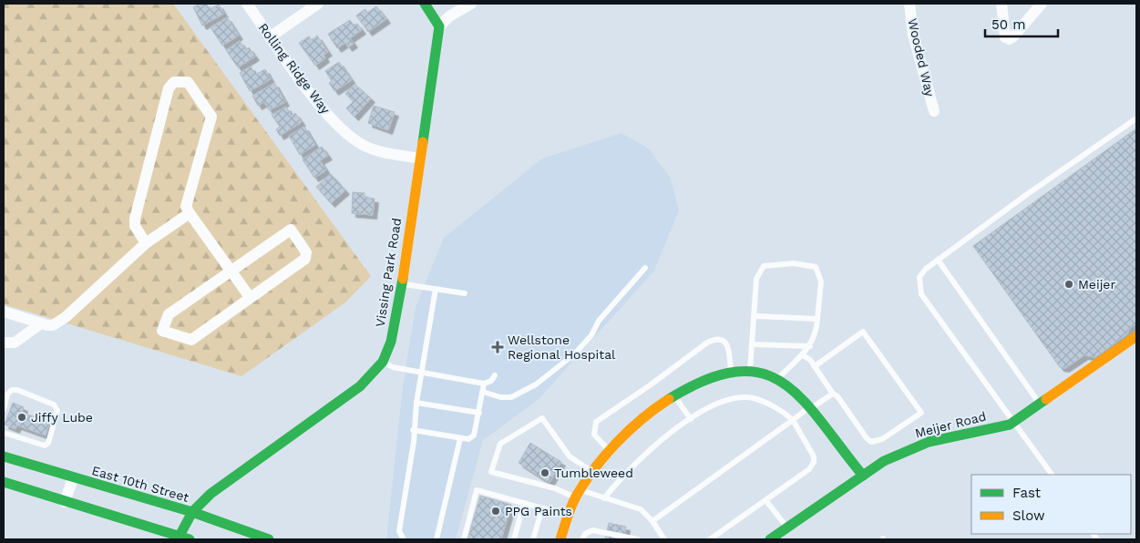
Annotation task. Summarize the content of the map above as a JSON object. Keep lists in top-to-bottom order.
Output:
{
  "streets": {
    "street": [
      "Wooded Way",
      "Rolling Ridge Way",
      "Vissing Park Road",
      "Meijer Road",
      "East 10th Street"
    ]
  },
  "crossings": [
    ["Rolling Ridge Way", "Vissing Park Road"],
    ["Vissing Park Road", "East 10th Street"]
  ],
  "places": {
    "other": [
      "Meijer",
      "Jiffy Lube",
      "Tumbleweed",
      "PPG Paints"
    ],
    "health": ["Wellstone Regional Hospital"]
  },
  "legend": ["Fast", "Slow"],
  "scale_bar": "50 m"
}
